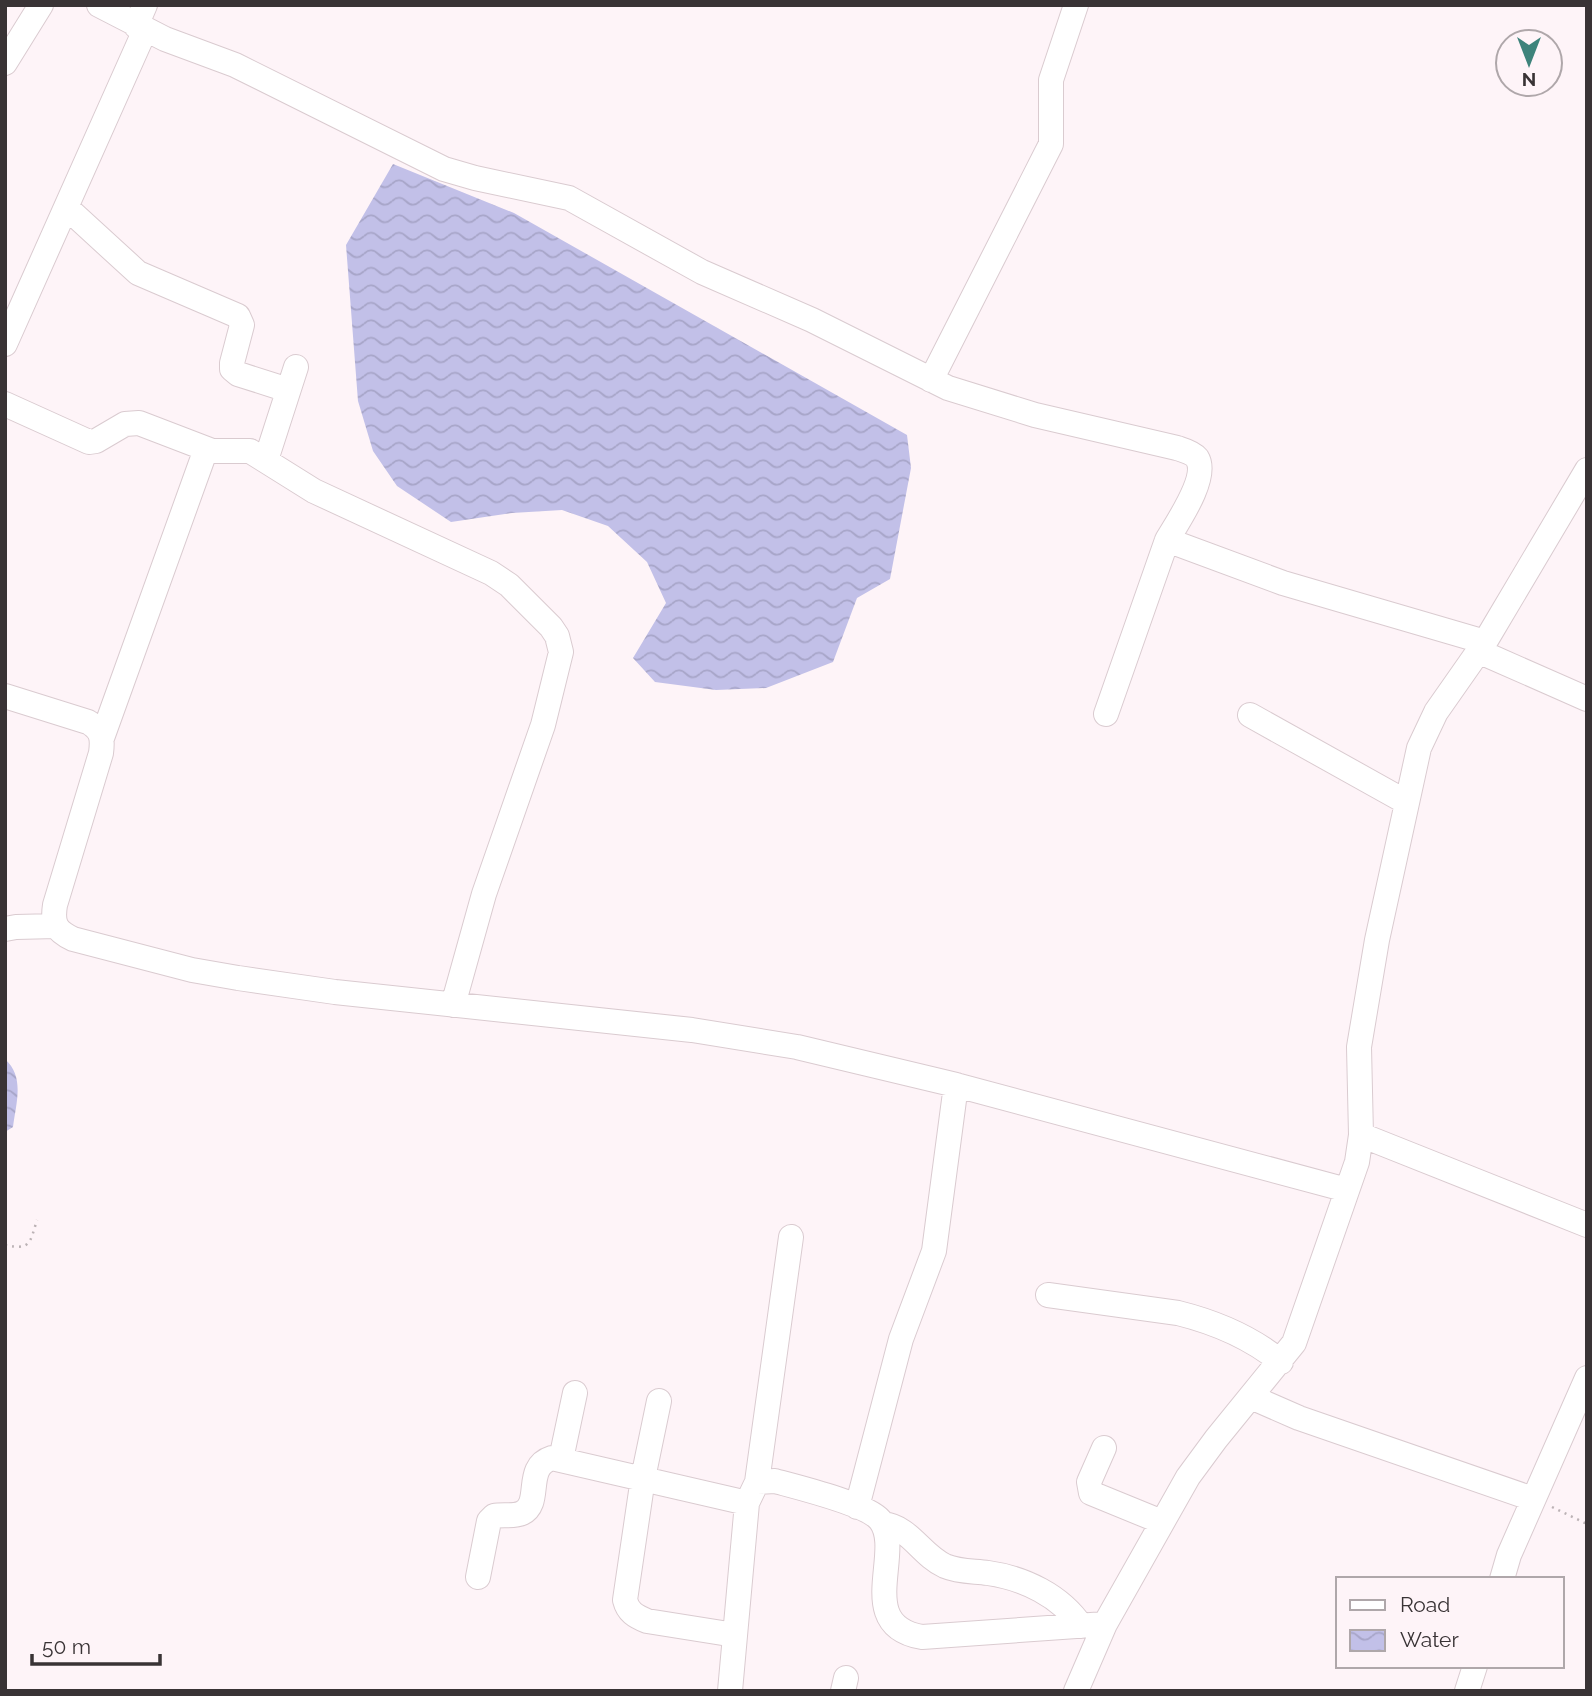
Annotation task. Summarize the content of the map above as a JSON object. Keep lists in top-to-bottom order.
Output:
{
  "legend": ["Road", "Water"],
  "scale_bar": "50 m",
  "north": "bottom"
}
